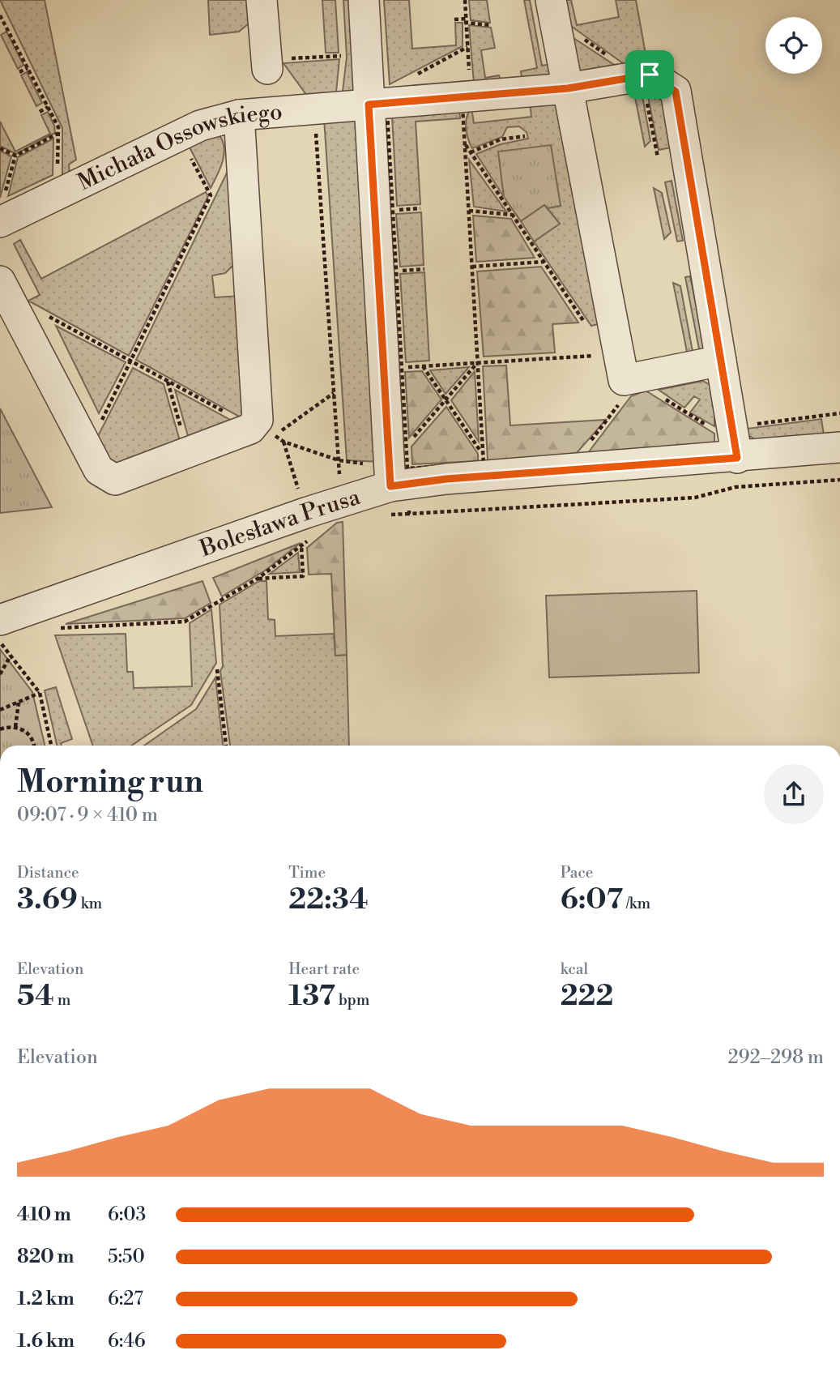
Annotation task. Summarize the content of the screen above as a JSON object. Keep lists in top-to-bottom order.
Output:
{
  "streets": {
    "street": ["Michała Ossowskiego", "Bolesława Prusa"]
  },
  "page": {
    "heading": ["Morning run", "09:07 · 9 × 410 m"],
    "stats": [
      ["Distance", "3.69 km"],
      ["Time", "22:34"],
      ["Pace", "6:07 /km"],
      ["Elevation", "54 m"],
      ["Heart rate", "137 bpm"],
      ["kcal", "222"]
    ],
    "chart": ["Elevation", "292–298 m"],
    "list": [
      {
        "name": "410 m",
        "note": "6:03"
      },
      {
        "name": "820 m",
        "note": "5:50"
      },
      {
        "name": "1.2 km",
        "note": "6:27"
      },
      {
        "name": "1.6 km",
        "note": "6:46"
      }
    ]
  }
}
